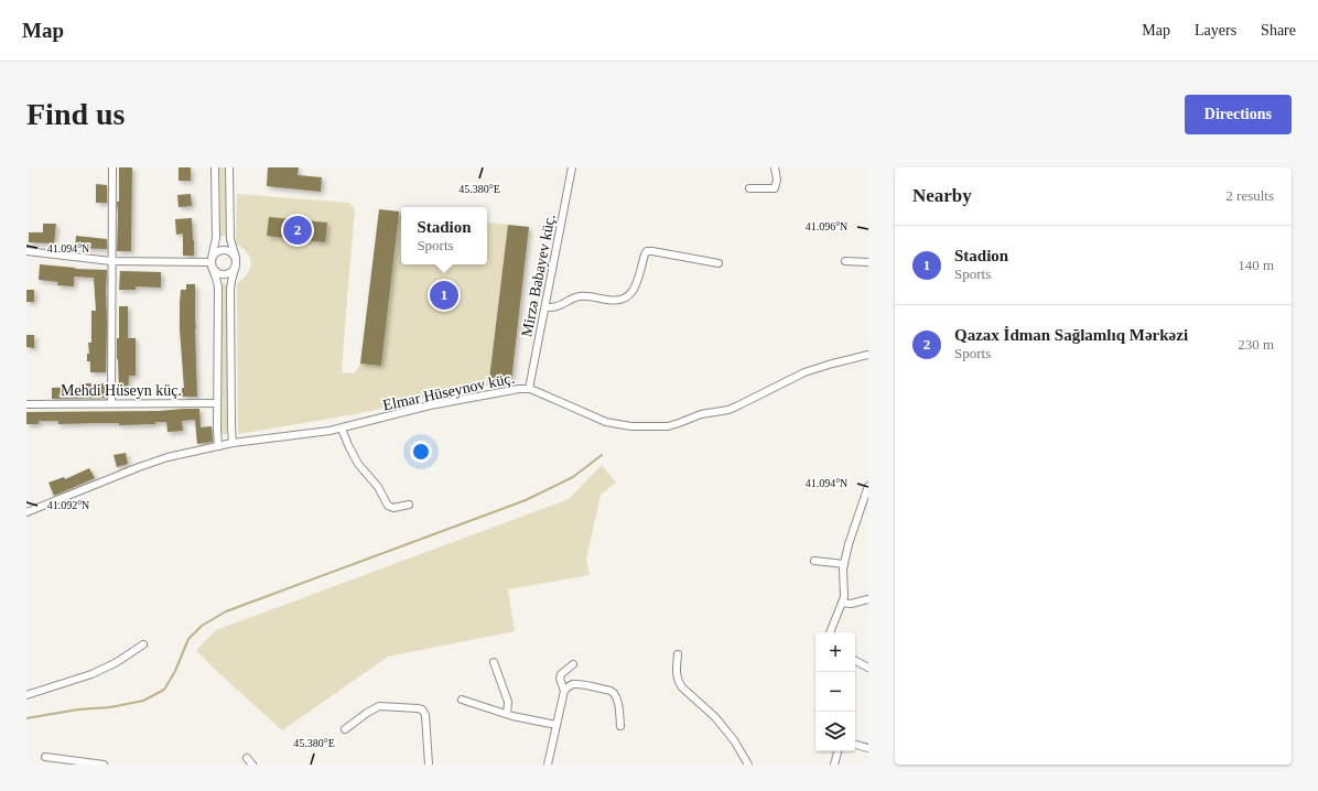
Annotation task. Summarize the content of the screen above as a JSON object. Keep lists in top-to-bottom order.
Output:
{
  "streets": {
    "street": ["Mirzə Babayev küç.", "Mehdi Hüseyn küç.", "Elmar Hüseynov küç."]
  },
  "crossings": [
    ["Mirzə Babayev küç.", "Elmar Hüseynov küç."]
  ],
  "page": {
    "header": "Map",
    "nav": ["Map", "Layers", "Share"],
    "buttons": "Directions",
    "title": "Find us",
    "heading": ["Nearby", "2 results"],
    "popup": ["Stadion", "Sports"],
    "pins": ["2", "1"],
    "list": [
      {
        "mark": "1",
        "name": "Stadion",
        "note": "Sports",
        "value": "140 m"
      },
      {
        "mark": "2",
        "name": "Qazax İdman Sağlamlıq Mərkəzi",
        "note": "Sports",
        "value": "230 m"
      }
    ],
    "map_buttons": ["+", "−"]
  },
  "coordinates": [
    "45.380°E",
    "41.096°N",
    "41.094°N",
    "41.092°N"
  ]
}
